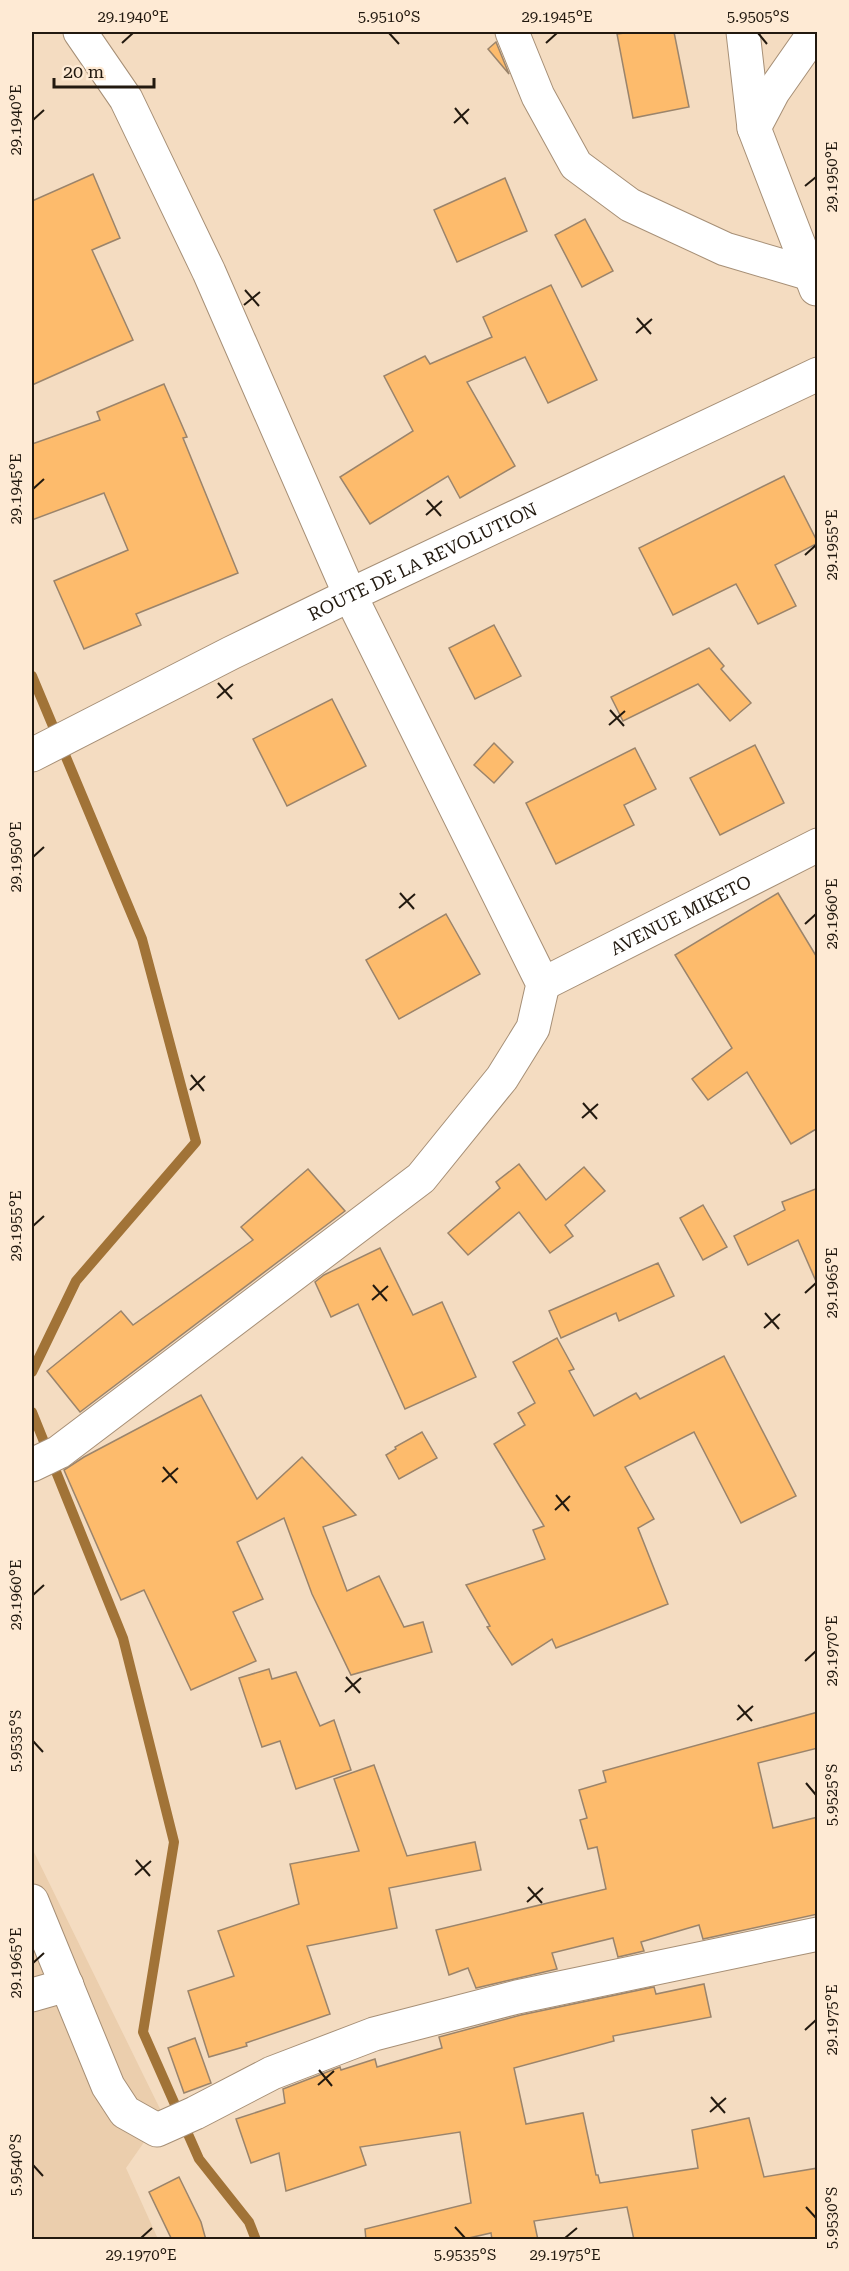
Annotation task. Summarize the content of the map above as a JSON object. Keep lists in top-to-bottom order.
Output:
{
  "streets": {
    "street": ["ROUTE DE LA REVOLUTION", "AVENUE MIKETO"]
  },
  "scale_bar": "20 m",
  "coordinates": [
    "29.1940°E",
    "5.9510°S",
    "29.1945°E",
    "5.9505°S",
    "29.1950°E",
    "29.1955°E",
    "29.1960°E",
    "29.1965°E",
    "29.1970°E",
    "5.9535°S",
    "5.9525°S",
    "29.1975°E",
    "5.9540°S",
    "5.9530°S"
  ]
}
